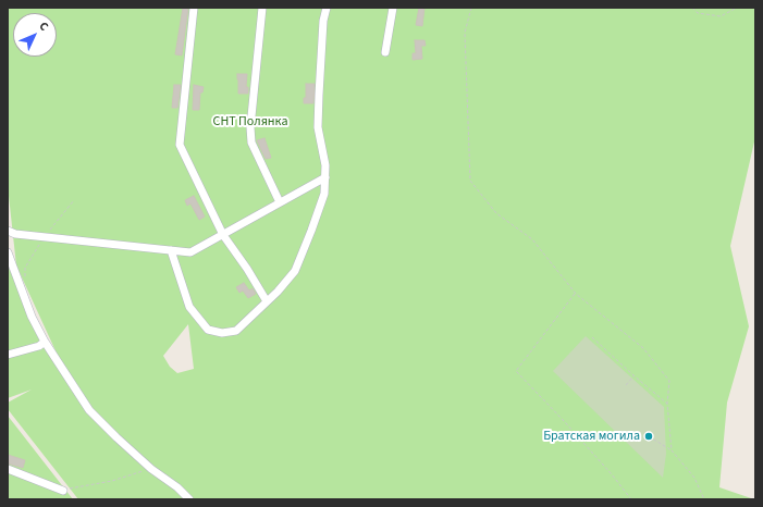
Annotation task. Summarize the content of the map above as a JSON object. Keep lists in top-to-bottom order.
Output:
{
  "parks": ["СНТ Полянка"],
  "places": ["Братская могила"],
  "north": "top right"
}
